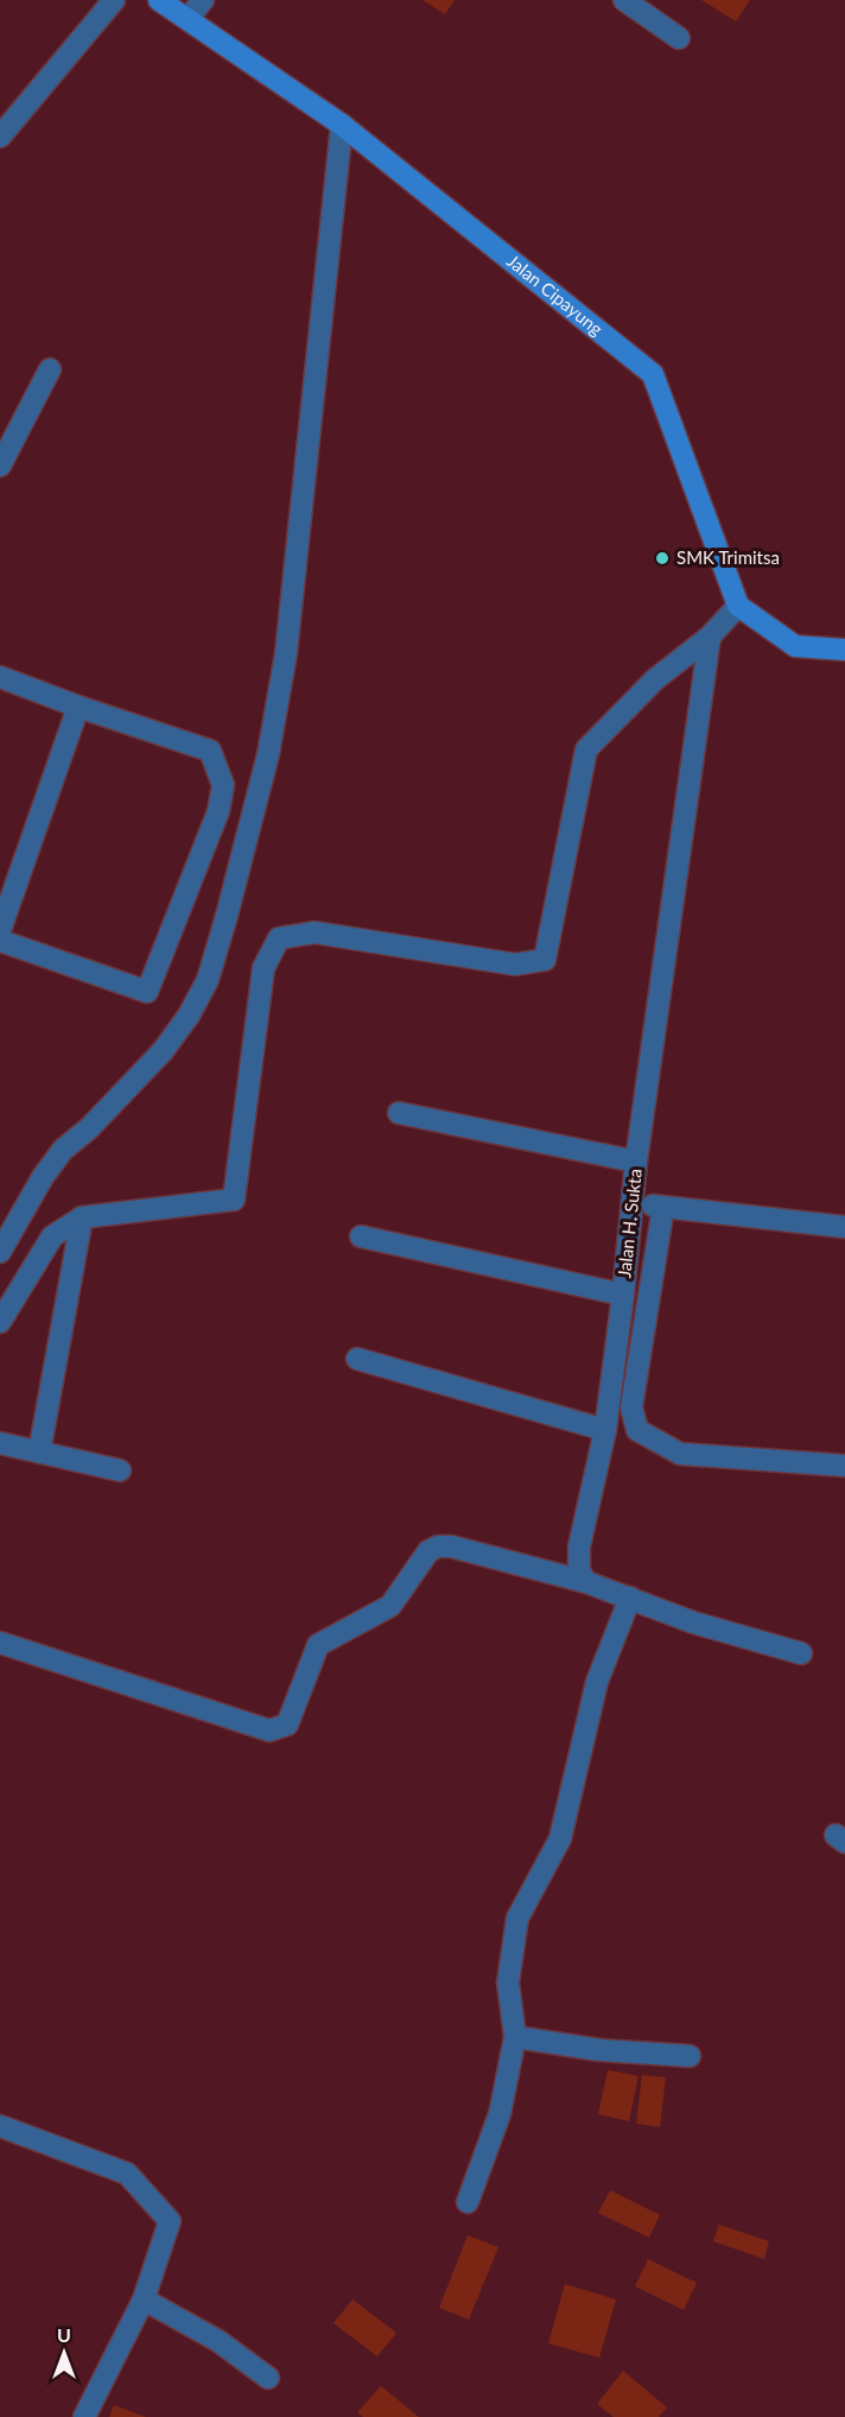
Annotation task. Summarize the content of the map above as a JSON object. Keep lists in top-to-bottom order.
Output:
{
  "streets": {
    "main road": ["Jalan Cipayung"],
    "street": ["Jalan H. Sukta"]
  },
  "places": ["SMK Trimitsa"],
  "north": "top"
}
